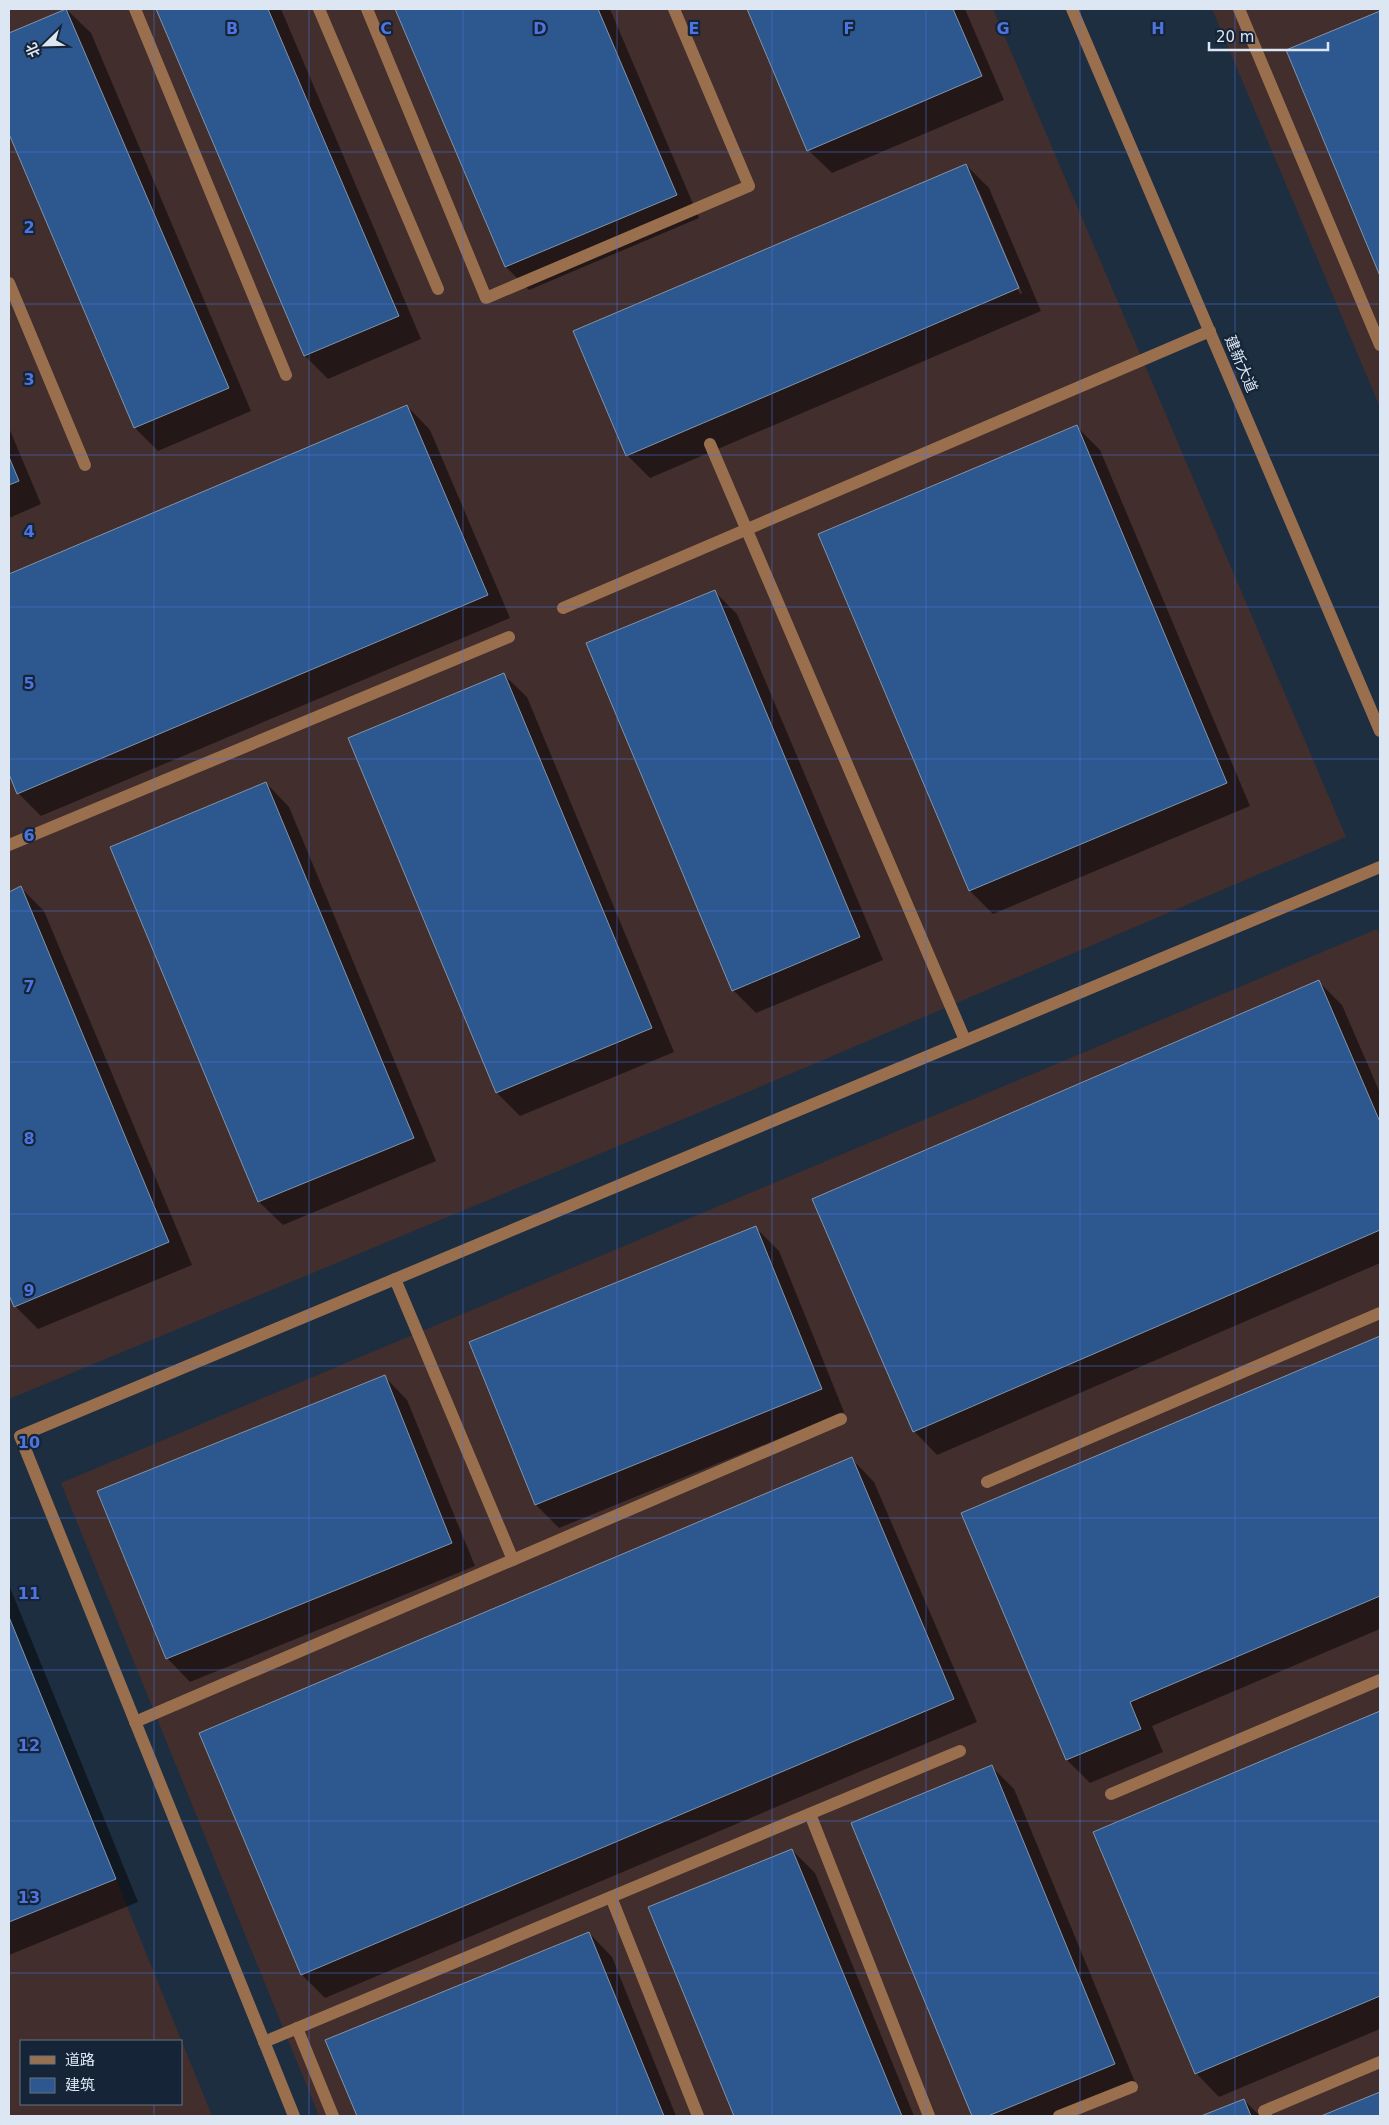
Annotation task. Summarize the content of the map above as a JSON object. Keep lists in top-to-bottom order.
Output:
{
  "streets": {
    "street": ["建新大道"]
  },
  "legend": ["道路", "建筑"],
  "scale_bar": "20 m",
  "north": "bottom left",
  "grid": {
    "columns": [
      "B",
      "C",
      "D",
      "E",
      "F",
      "G",
      "H"
    ],
    "rows": [
      "2",
      "3",
      "4",
      "5",
      "6",
      "7",
      "8",
      "9",
      "10",
      "11",
      "12",
      "13"
    ]
  }
}
